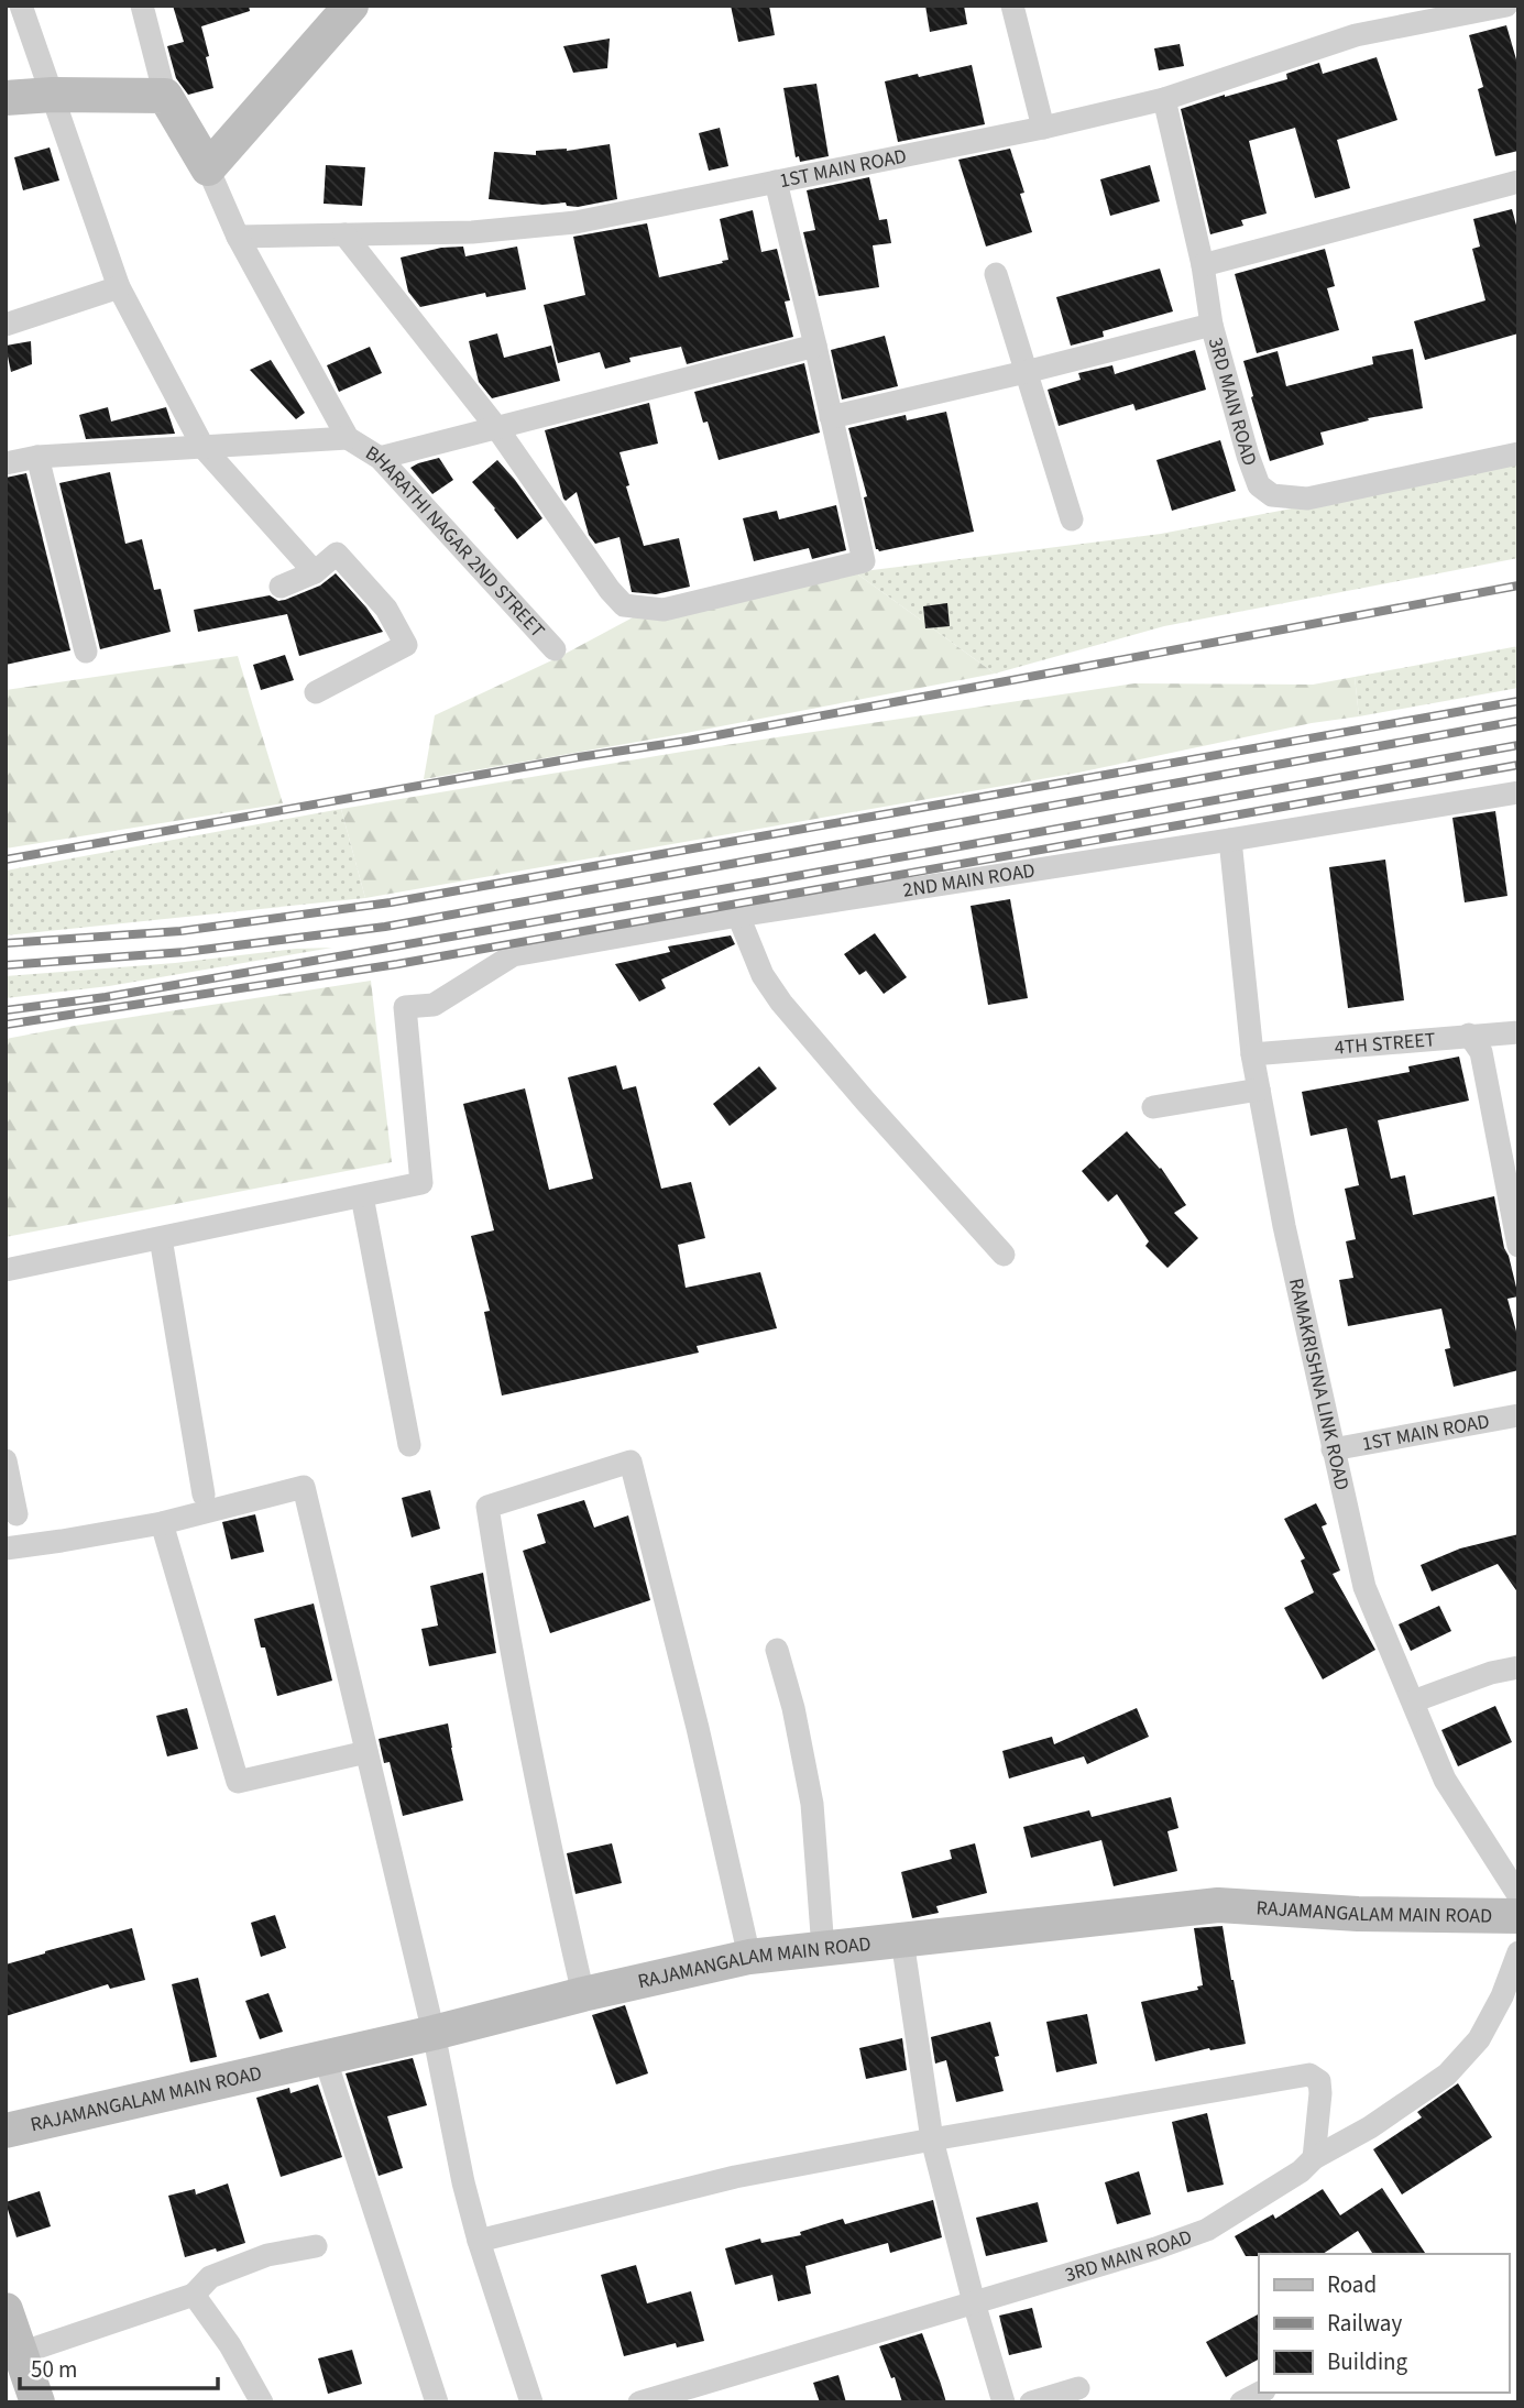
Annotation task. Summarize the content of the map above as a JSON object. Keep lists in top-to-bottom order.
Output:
{
  "streets": {
    "street": [
      "1ST MAIN ROAD",
      "3RD MAIN ROAD",
      "BHARATHI NAGAR 2ND STREET",
      "2ND MAIN ROAD",
      "4TH STREET",
      "RAMAKRISHNA LINK ROAD",
      "RAJAMANGALAM MAIN ROAD"
    ]
  },
  "crossings": [
    ["1ST MAIN ROAD", "3RD MAIN ROAD"],
    ["1ST MAIN ROAD", "BHARATHI NAGAR 2ND STREET"],
    ["1ST MAIN ROAD", "RAMAKRISHNA LINK ROAD"],
    ["2ND MAIN ROAD", "RAMAKRISHNA LINK ROAD"],
    ["4TH STREET", "RAMAKRISHNA LINK ROAD"]
  ],
  "legend": ["Road", "Railway", "Building"],
  "scale_bar": "50 m"
}
